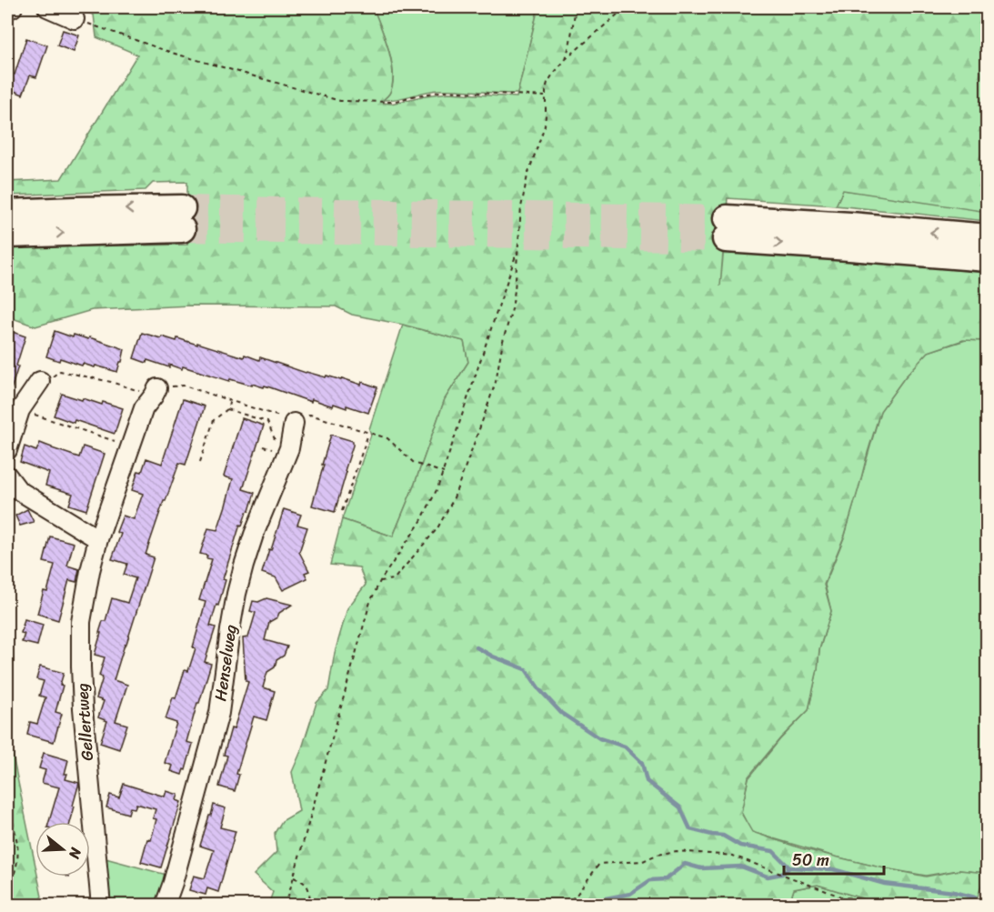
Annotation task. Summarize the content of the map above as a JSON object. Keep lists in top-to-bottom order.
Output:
{
  "streets": {
    "street": ["Henselweg", "Gellertweg"]
  },
  "scale_bar": "50 m",
  "north": "right"
}
